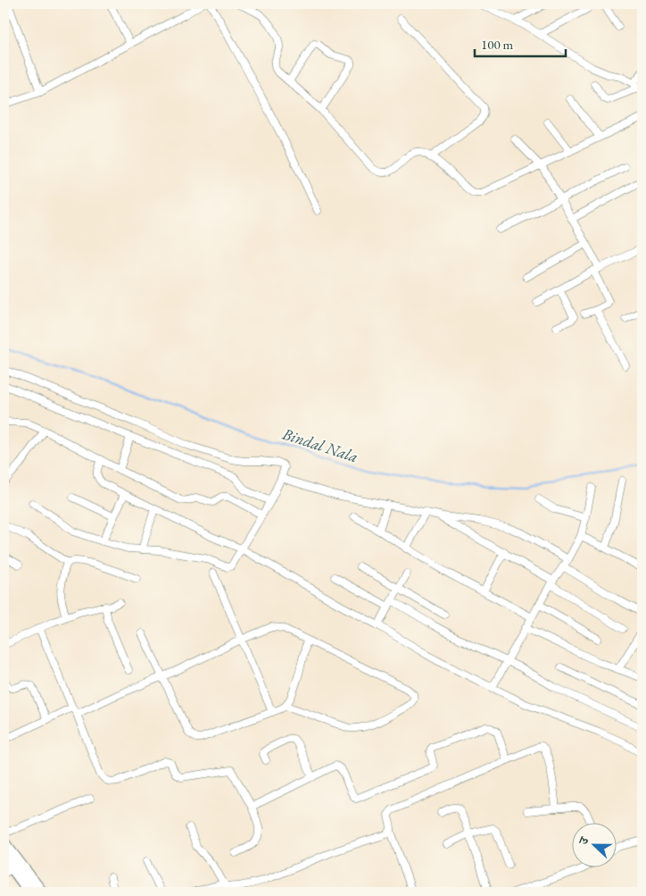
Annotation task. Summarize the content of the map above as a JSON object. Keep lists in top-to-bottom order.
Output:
{
  "water": ["Bindal Nala"],
  "scale_bar": "100 m",
  "north": "left"
}
